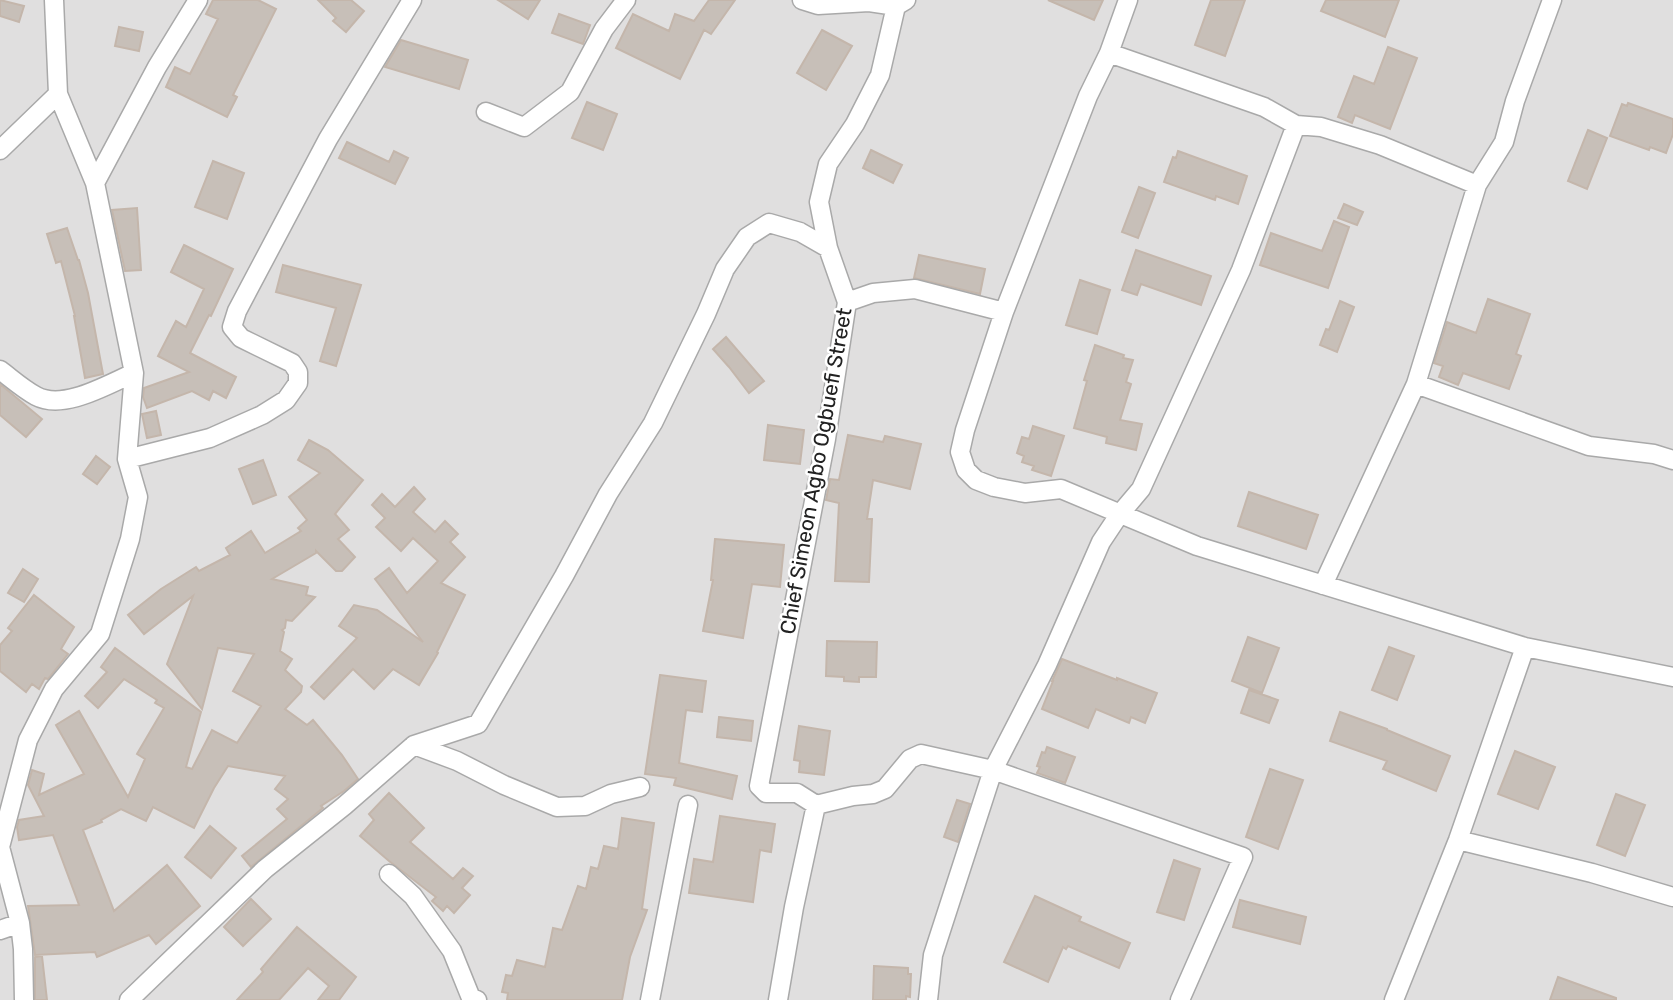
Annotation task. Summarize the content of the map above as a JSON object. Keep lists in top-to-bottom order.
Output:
{
  "streets": {
    "street": ["Chief Simeon Agbo Ogbuefi Street"]
  }
}
